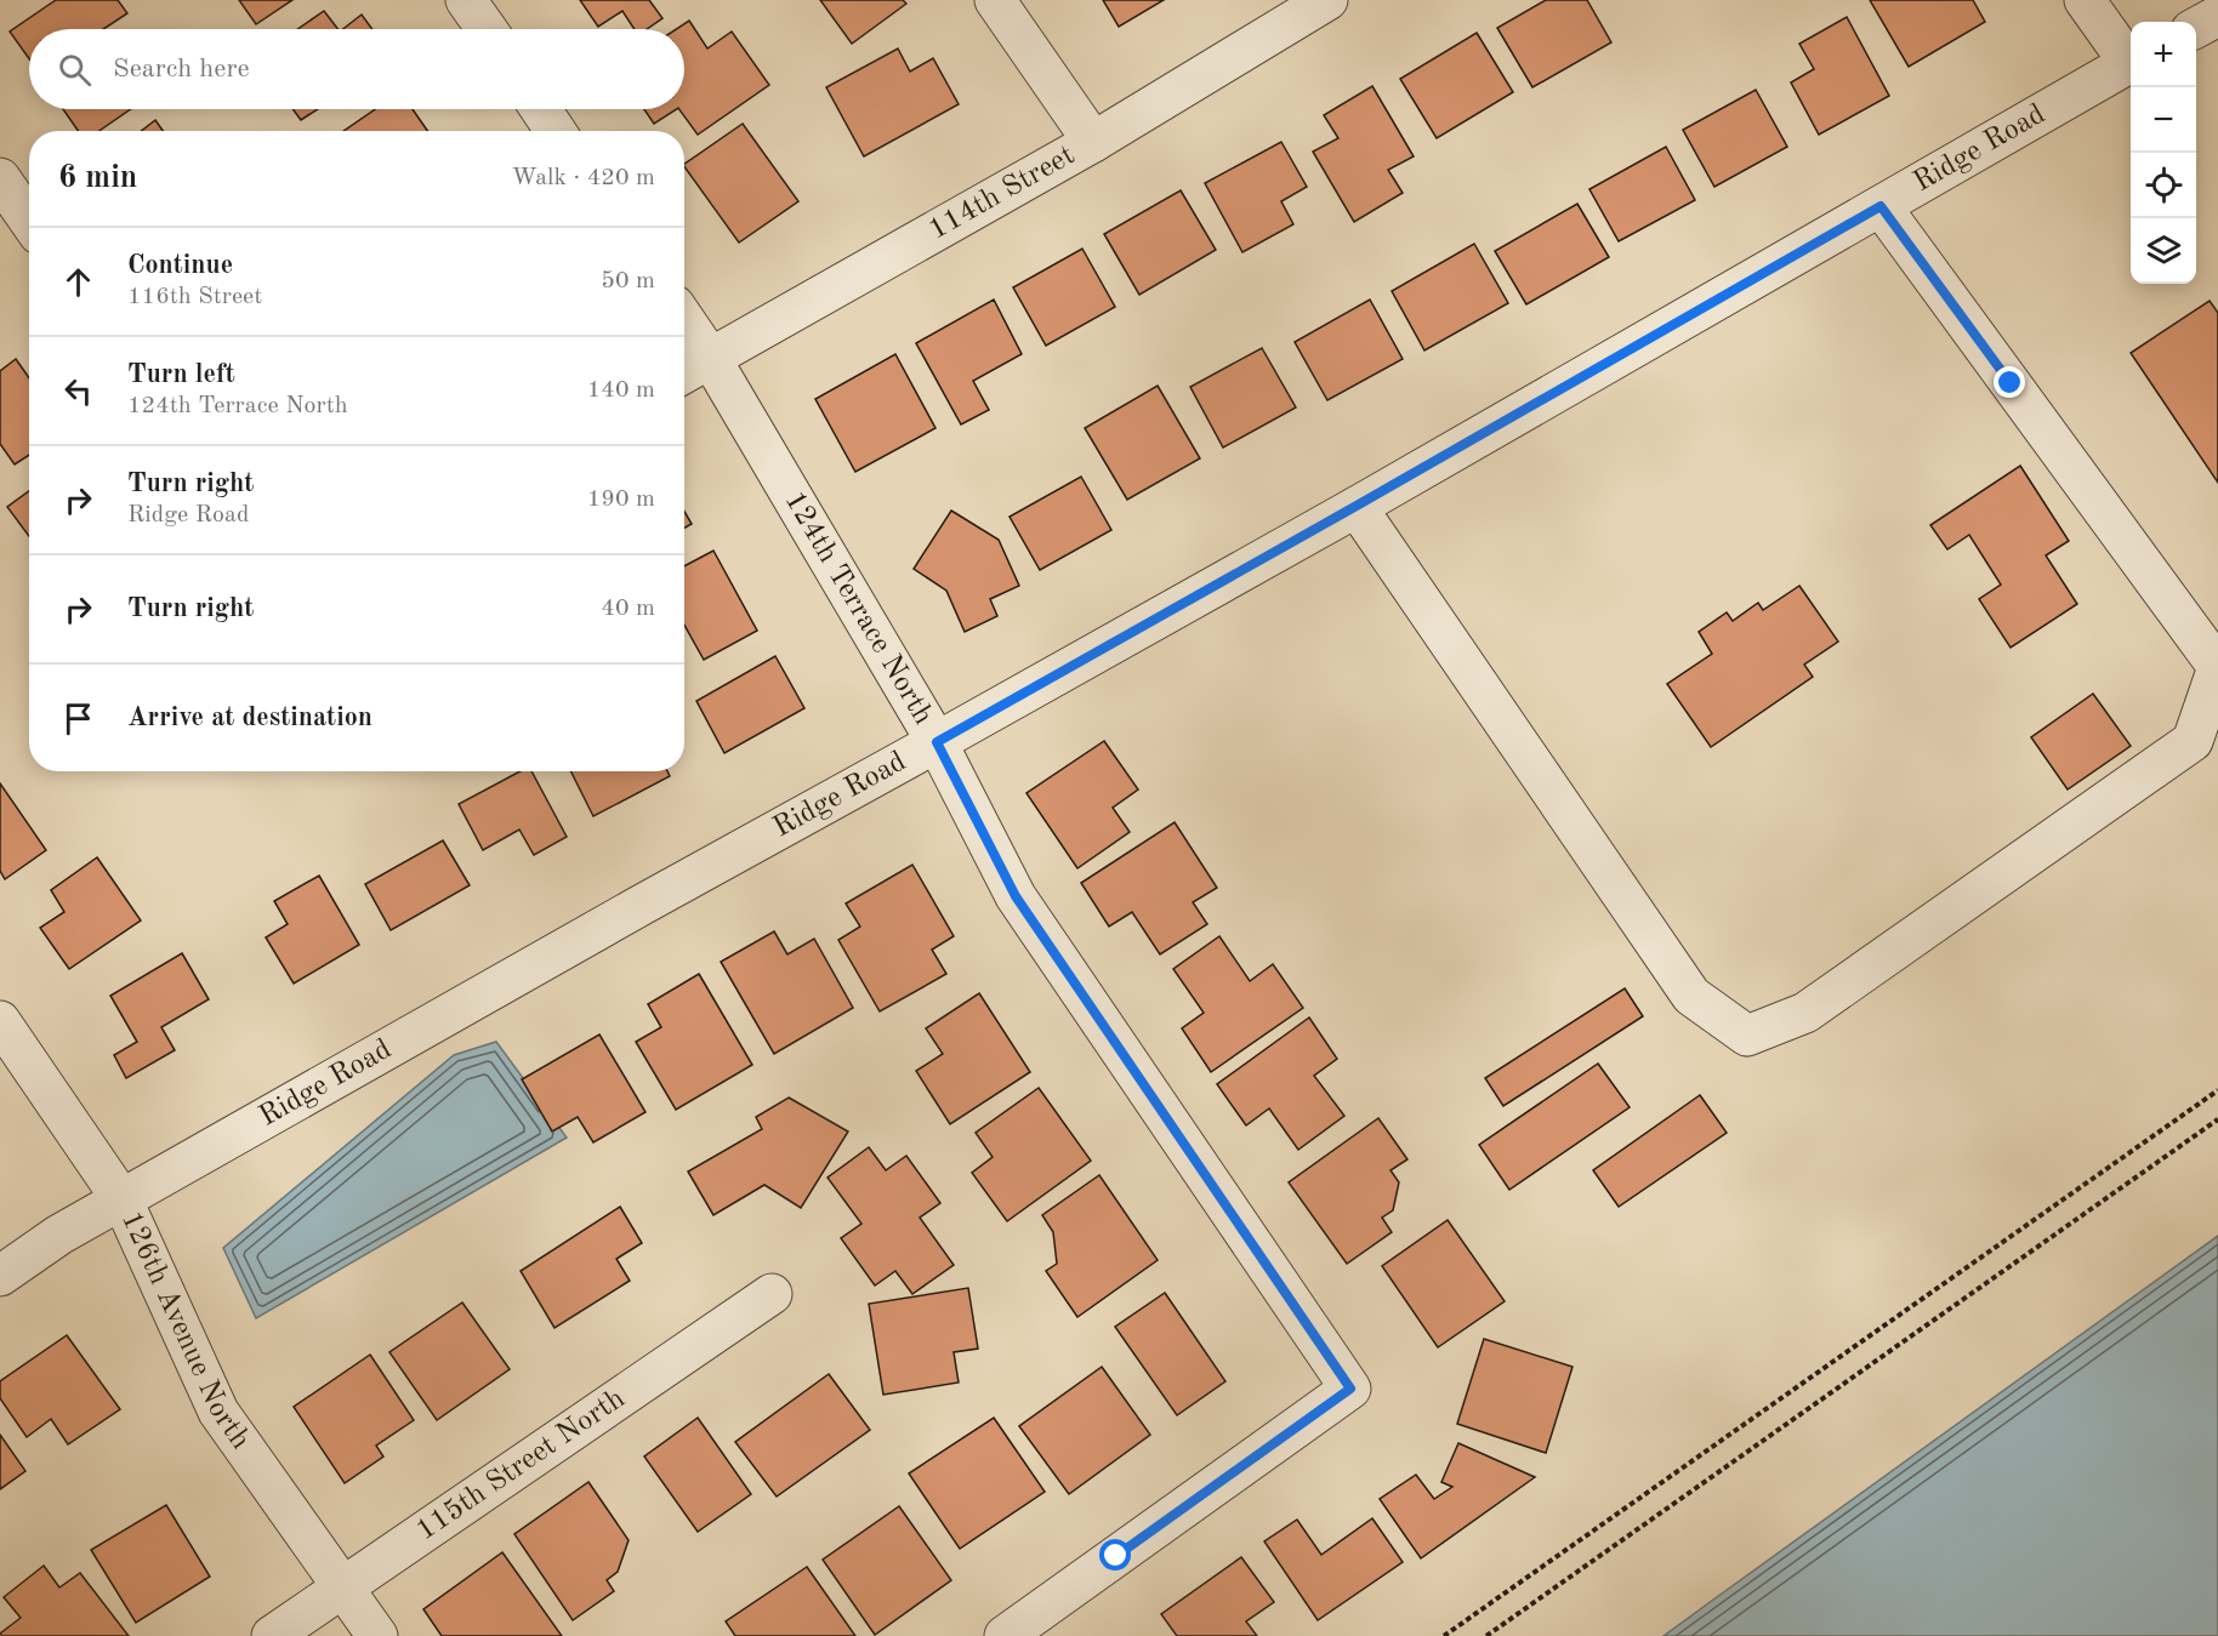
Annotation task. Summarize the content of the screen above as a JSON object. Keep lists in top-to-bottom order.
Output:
{
  "streets": {
    "street": [
      "Ridge Road",
      "114th Street",
      "124th Terrace North",
      "126th Avenue North",
      "115th Street North"
    ]
  },
  "crossings": [
    ["Ridge Road", "124th Terrace North"],
    ["Ridge Road", "126th Avenue North"],
    ["114th Street", "124th Terrace North"],
    ["126th Avenue North", "115th Street North"]
  ],
  "page": {
    "map_buttons": ["+", "−"],
    "search": "Search here",
    "heading": ["6 min", "Walk · 420 m"],
    "list": [
      ["Continue", "116th Street", "50 m"],
      ["Turn left", "124th Terrace North", "140 m"],
      ["Turn right", "Ridge Road", "190 m"],
      ["Turn right", "40 m"],
      "Arrive at destination"
    ]
  }
}
